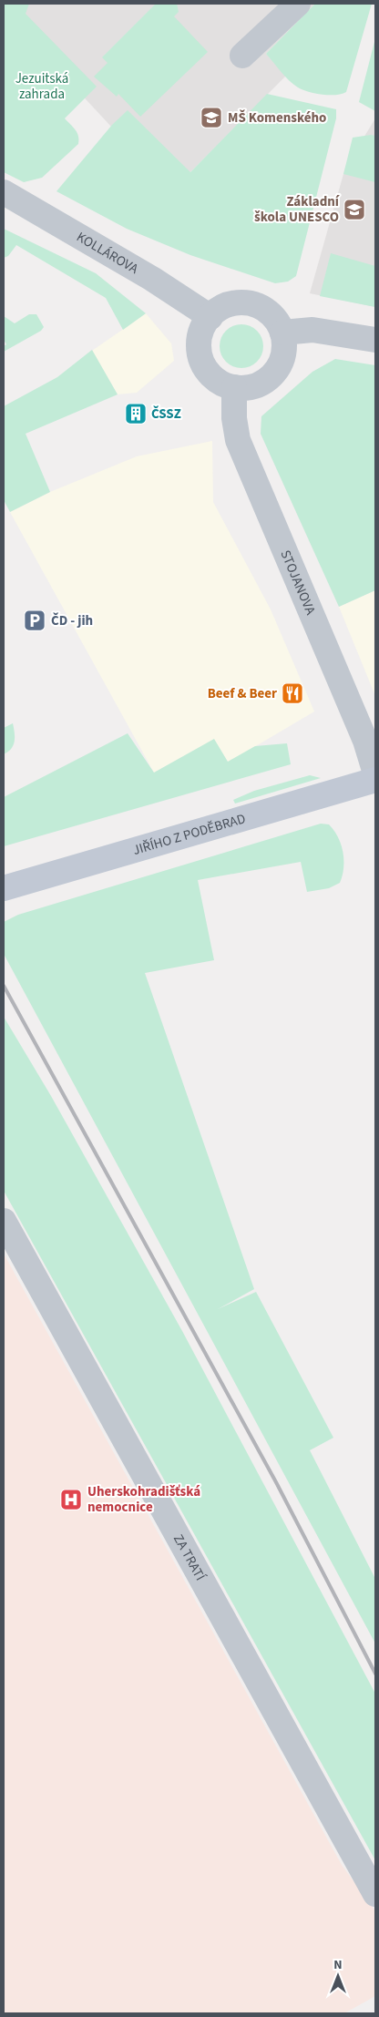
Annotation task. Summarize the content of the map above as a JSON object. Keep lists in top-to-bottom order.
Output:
{
  "streets": {
    "street": [
      "KOLLÁROVA",
      "STOJANOVA",
      "JIŘÍHO Z PODĚBRAD",
      "ZA TRATÍ"
    ]
  },
  "crossings": [
    ["KOLLÁROVA", "STOJANOVA"]
  ],
  "parks": ["Jezuitská zahrada"],
  "places": {
    "school or university": ["MŠ Komenského", "Základní škola UNESCO"],
    "building": ["ČSSZ"],
    "parking": ["ČD - jih"],
    "restaurant": ["Beef & Beer"],
    "hospital": ["Uherskohradišťská nemocnice"]
  },
  "north": "top"
}
